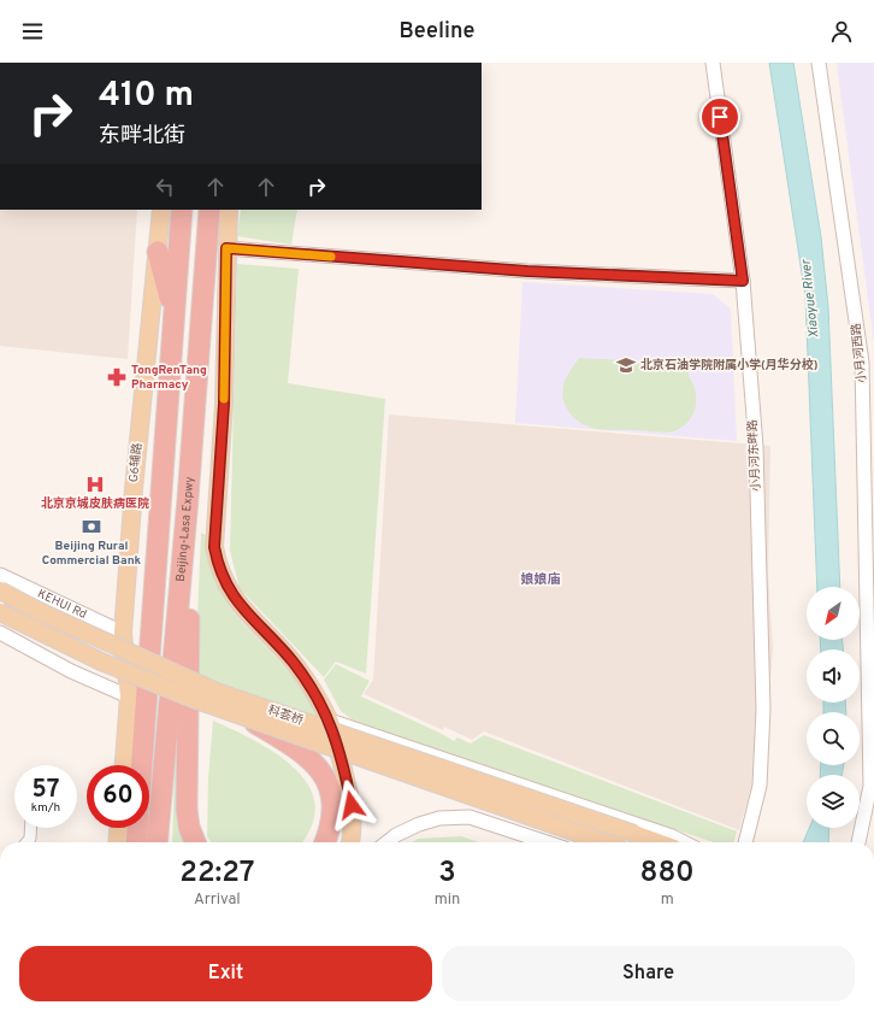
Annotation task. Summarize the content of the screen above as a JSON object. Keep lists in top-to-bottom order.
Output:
{
  "streets": {
    "highway": ["Beijing-Lasa Expwy"],
    "main road": ["G6辅路", "科荟桥"],
    "street": ["小月河西路", "小月河东畔路", "KEHUI Rd"]
  },
  "crossings": [
    ["G6辅路", "KEHUI Rd"]
  ],
  "districts": ["娘娘庙"],
  "water": ["Xiaoyue River"],
  "places": {
    "school or university": ["北京石油学院附属小学(月华分校)"],
    "pharmacy": ["TongRenTang Pharmacy"],
    "hospital": ["北京京城皮肤病医院"],
    "bank": ["Beijing Rural Commercial Bank"]
  },
  "north": "bottom left",
  "page": {
    "header": "Beeline",
    "turn": ["410 m", "东畔北街"],
    "speed": "57 km/h",
    "limit": "60",
    "eta": [
      "22:27",
      "Arrival",
      "3",
      "min",
      "880",
      "m"
    ],
    "buttons": ["Exit", "Share"]
  }
}
